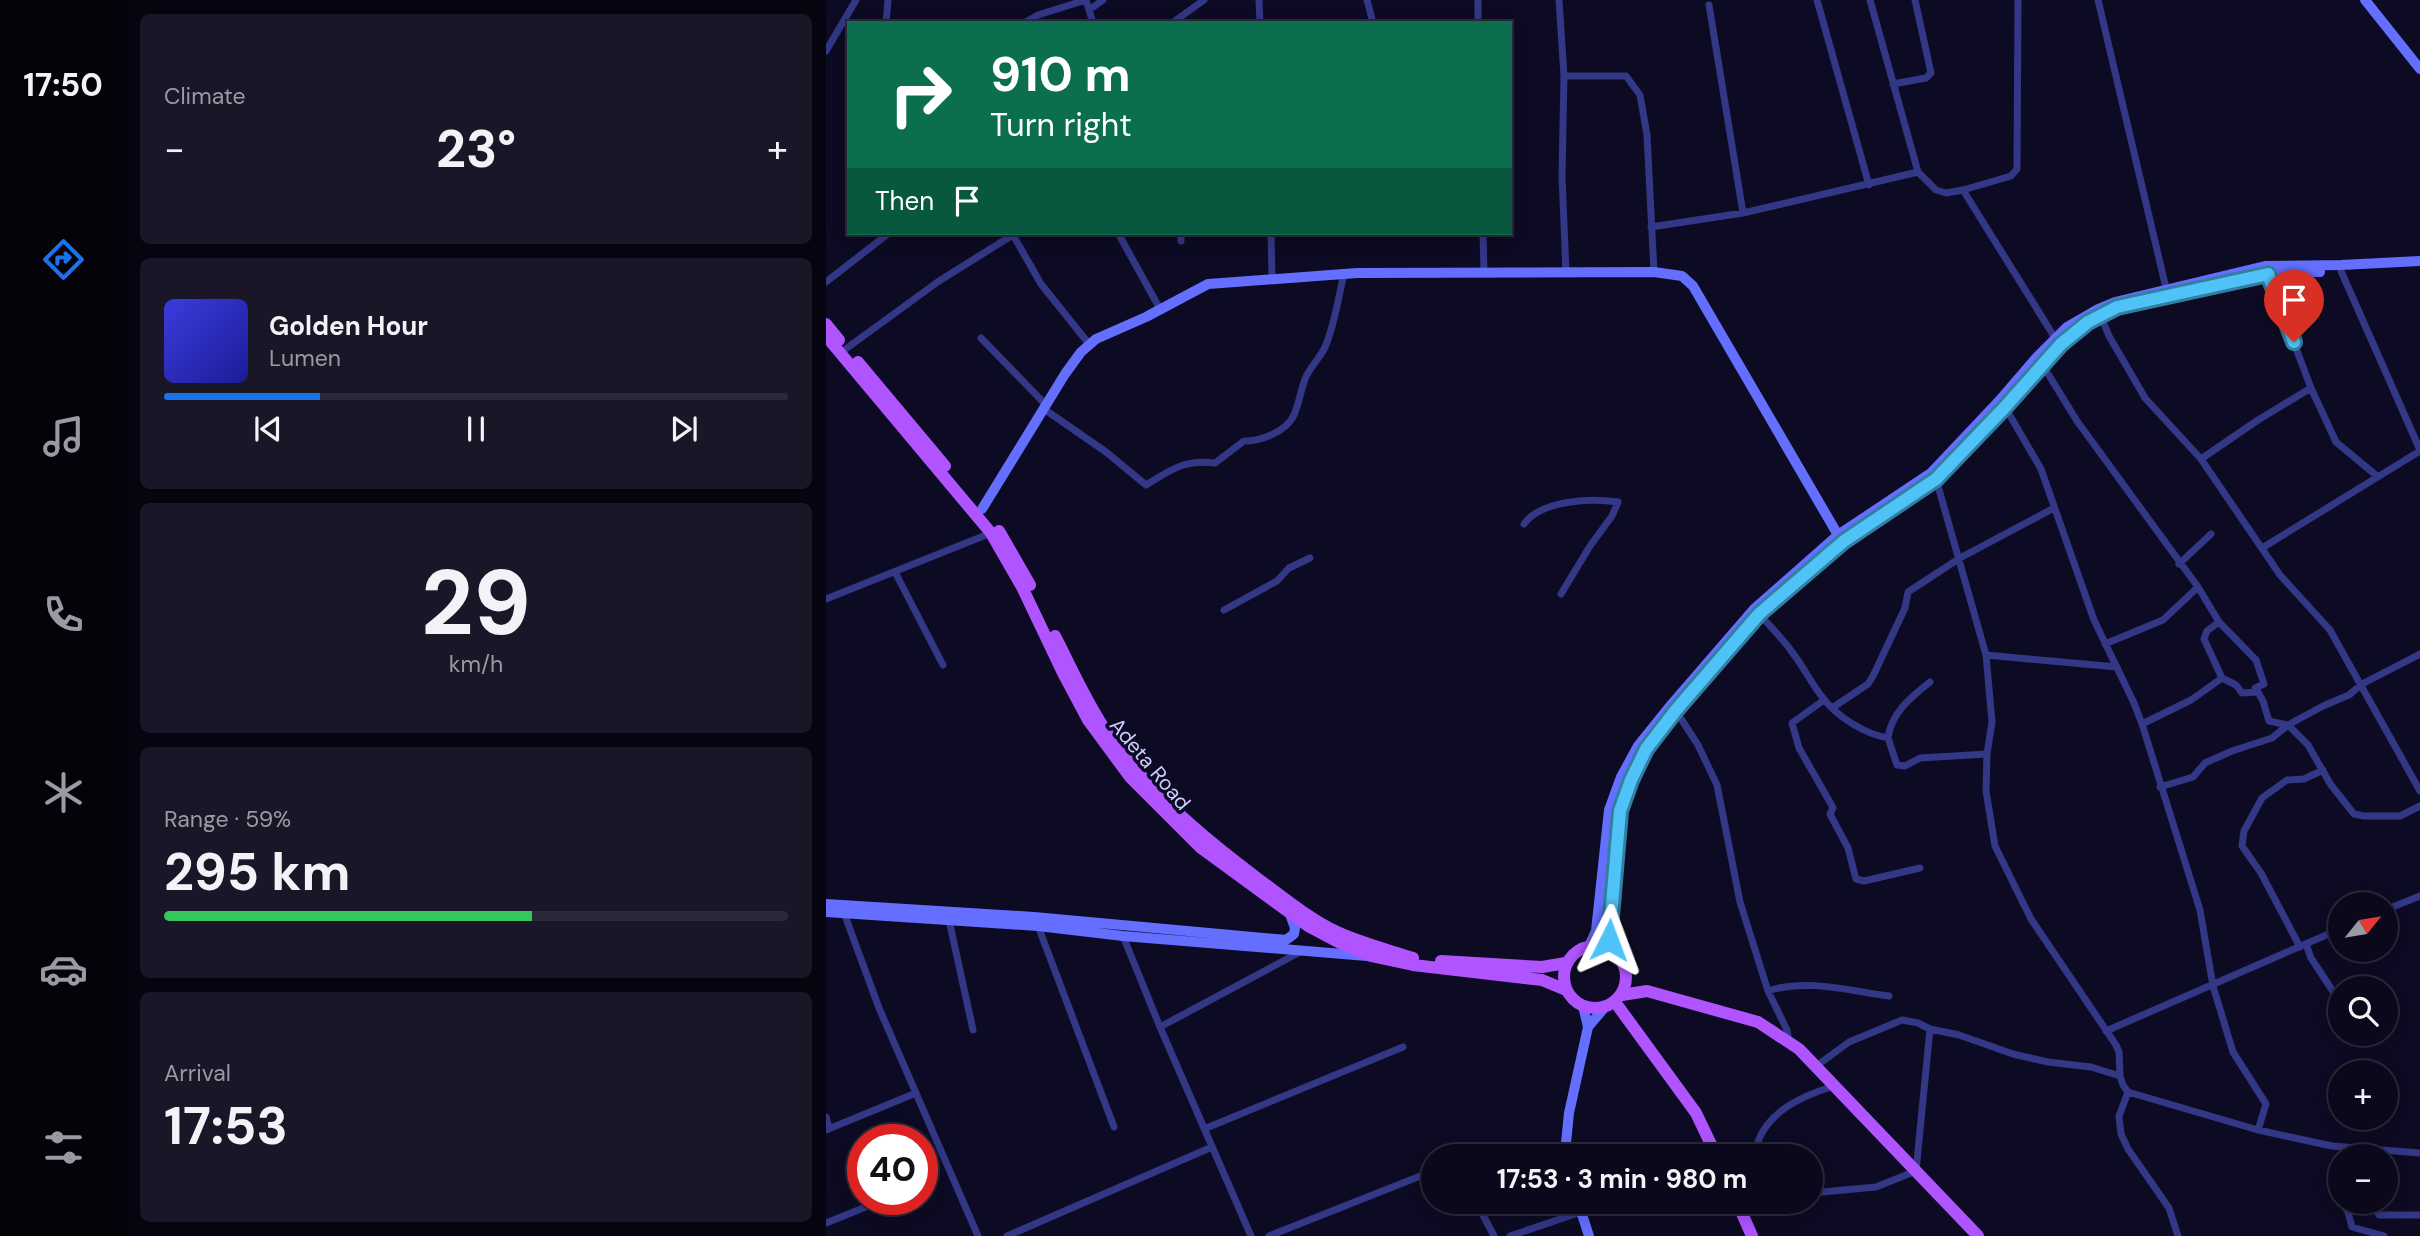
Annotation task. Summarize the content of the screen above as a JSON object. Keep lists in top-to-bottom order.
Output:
{
  "streets": {
    "main road": ["Adeta Road"]
  },
  "north": "top right",
  "page": {
    "tabs": "17:50",
    "tile": [
      "Climate",
      ["29", "km/h"],
      ["Range · 59%", "295 km"],
      ["Arrival", "17:53"]
    ],
    "turn": ["910 m", "Turn right"],
    "heat": ["−", "23°", "+"],
    "then": "Then",
    "song": ["Golden Hour", "Lumen"],
    "map_buttons": ["+", "−"],
    "limit": "40",
    "trip": "17:53 · 3 min · 980 m"
  }
}
